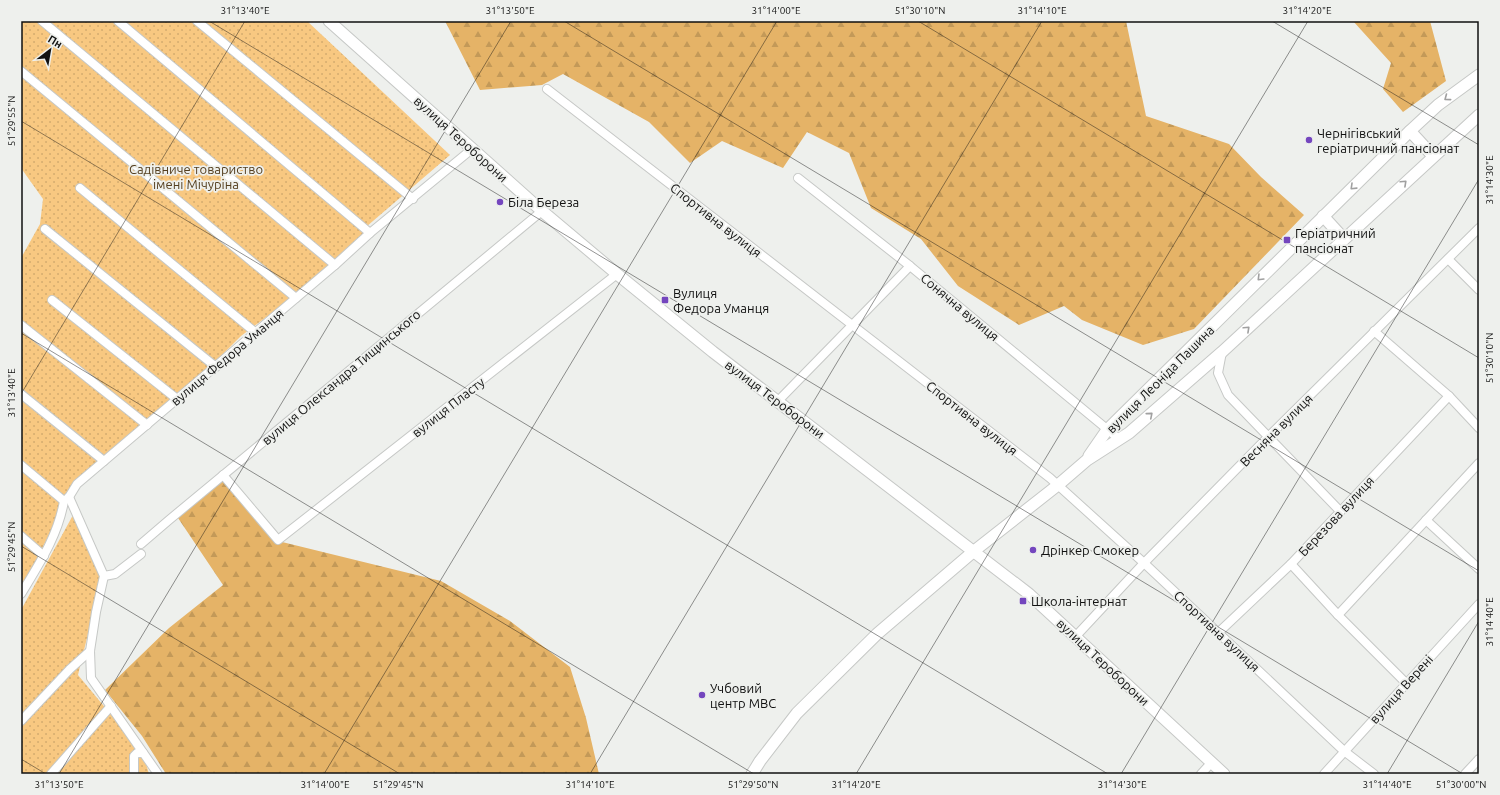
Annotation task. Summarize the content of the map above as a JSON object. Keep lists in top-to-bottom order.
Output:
{
  "streets": {
    "main road": ["вулиця Тероборони", "вулиця Леоніда Пашина"],
    "street": [
      "Спортивна вулиця",
      "Сонячна вулиця",
      "вулиця Федора Уманця",
      "вулиця Олександра Тищинського",
      "вулиця Пласту",
      "Весняна вулиця",
      "Березова вулиця",
      "вулиця Верені"
    ]
  },
  "crossings": [
    ["вулиця Тероборони", "вулиця Федора Уманця"],
    ["вулиця Тероборони", "вулиця Олександра Тищинського"],
    ["вулиця Тероборони", "вулиця Пласту"],
    ["вулиця Тероборони", "Весняна вулиця"],
    ["Спортивна вулиця", "Весняна вулиця"],
    ["Спортивна вулиця", "Березова вулиця"],
    ["Спортивна вулиця", "вулиця Верені"],
    ["Сонячна вулиця", "вулиця Леоніда Пашина"],
    ["вулиця Олександра Тищинського", "вулиця Пласту"]
  ],
  "parks": ["Садівниче товариство імені Мічуріна"],
  "places": {
    "other": [
      "Чернігівський геріатричний пансіонат",
      "Біла Береза",
      "Дрінкер Смокер",
      "Учбовий центр МВС"
    ],
    "transit": ["Геріатричний пансіонат", "Вулиця Федора Уманця", "Школа-інтернат"]
  },
  "north": "top right",
  "coordinates": [
    "31°13'40\"E",
    "31°13'50\"E",
    "31°14'00\"E",
    "51°30'10\"N",
    "31°14'10\"E",
    "31°14'20\"E",
    "51°29'55\"N",
    "31°14'30\"E",
    "51°29'45\"N",
    "31°14'40\"E",
    "51°29'50\"N",
    "51°30'00\"N"
  ]
}
